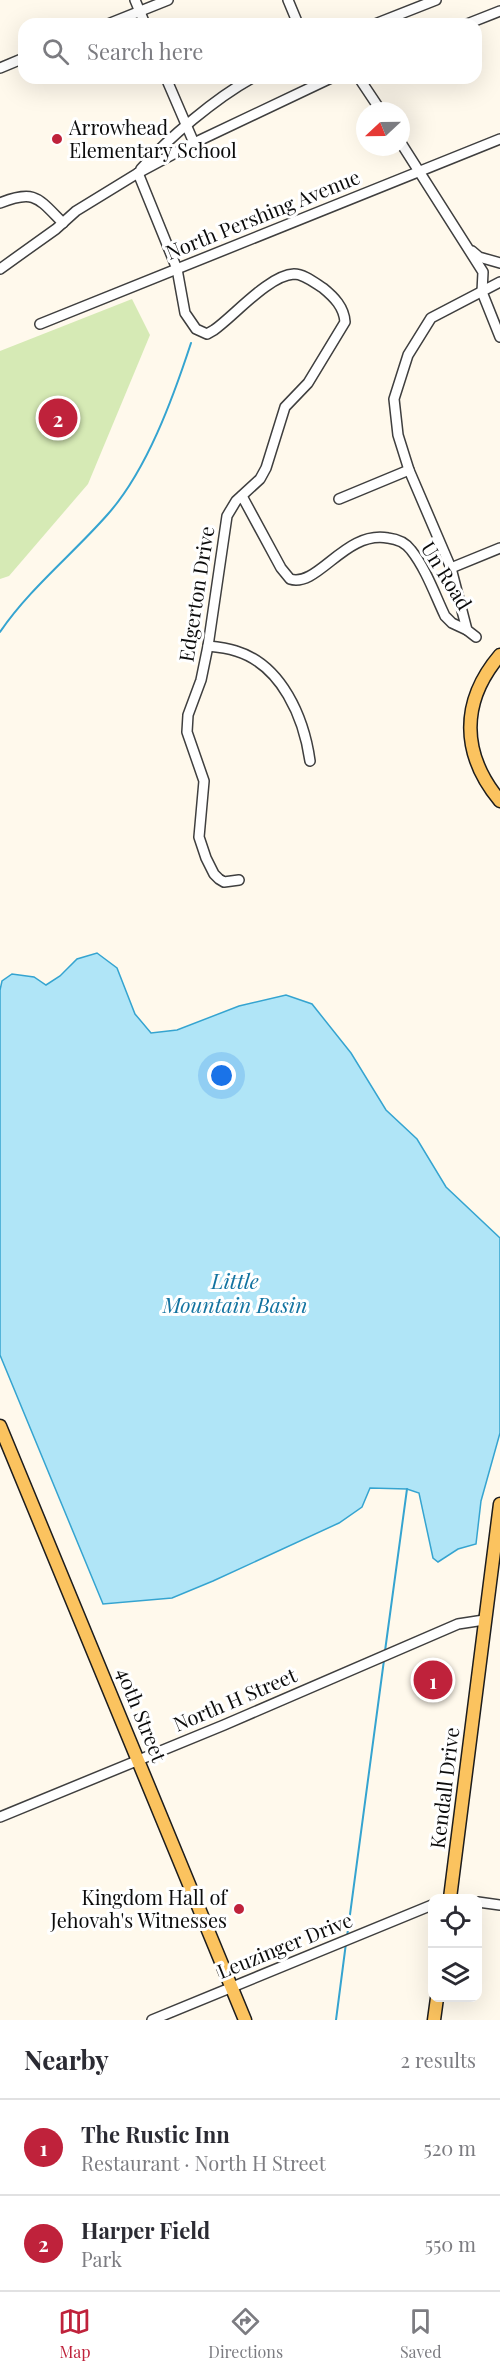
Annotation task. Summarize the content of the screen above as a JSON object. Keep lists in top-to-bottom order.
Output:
{
  "streets": {
    "main road": ["40th Street", "Kendall Drive"],
    "street": [
      "North Pershing Avenue",
      "Un Road",
      "Edgerton Drive",
      "North H Street",
      "Leuzinger Drive"
    ]
  },
  "crossings": [
    ["North Pershing Avenue", "Edgerton Drive"],
    ["Un Road", "Edgerton Drive"],
    ["North H Street", "40th Street"],
    ["North H Street", "Kendall Drive"],
    ["40th Street", "Leuzinger Drive"]
  ],
  "water": ["Little Mountain Basin"],
  "places": ["Arrowhead Elementary School", "Kingdom Hall of Jehovah's Witnesses"],
  "north": "left",
  "page": {
    "search": "Search here",
    "pins": ["2", "1"],
    "heading": ["Nearby", "2 results"],
    "list": [
      {
        "mark": "1",
        "name": "The Rustic Inn",
        "note": "Restaurant · North H Street",
        "value": "520 m"
      },
      {
        "mark": "2",
        "name": "Harper Field",
        "note": "Park",
        "value": "550 m"
      }
    ],
    "nav": ["Map", "Directions", "Saved"]
  }
}
